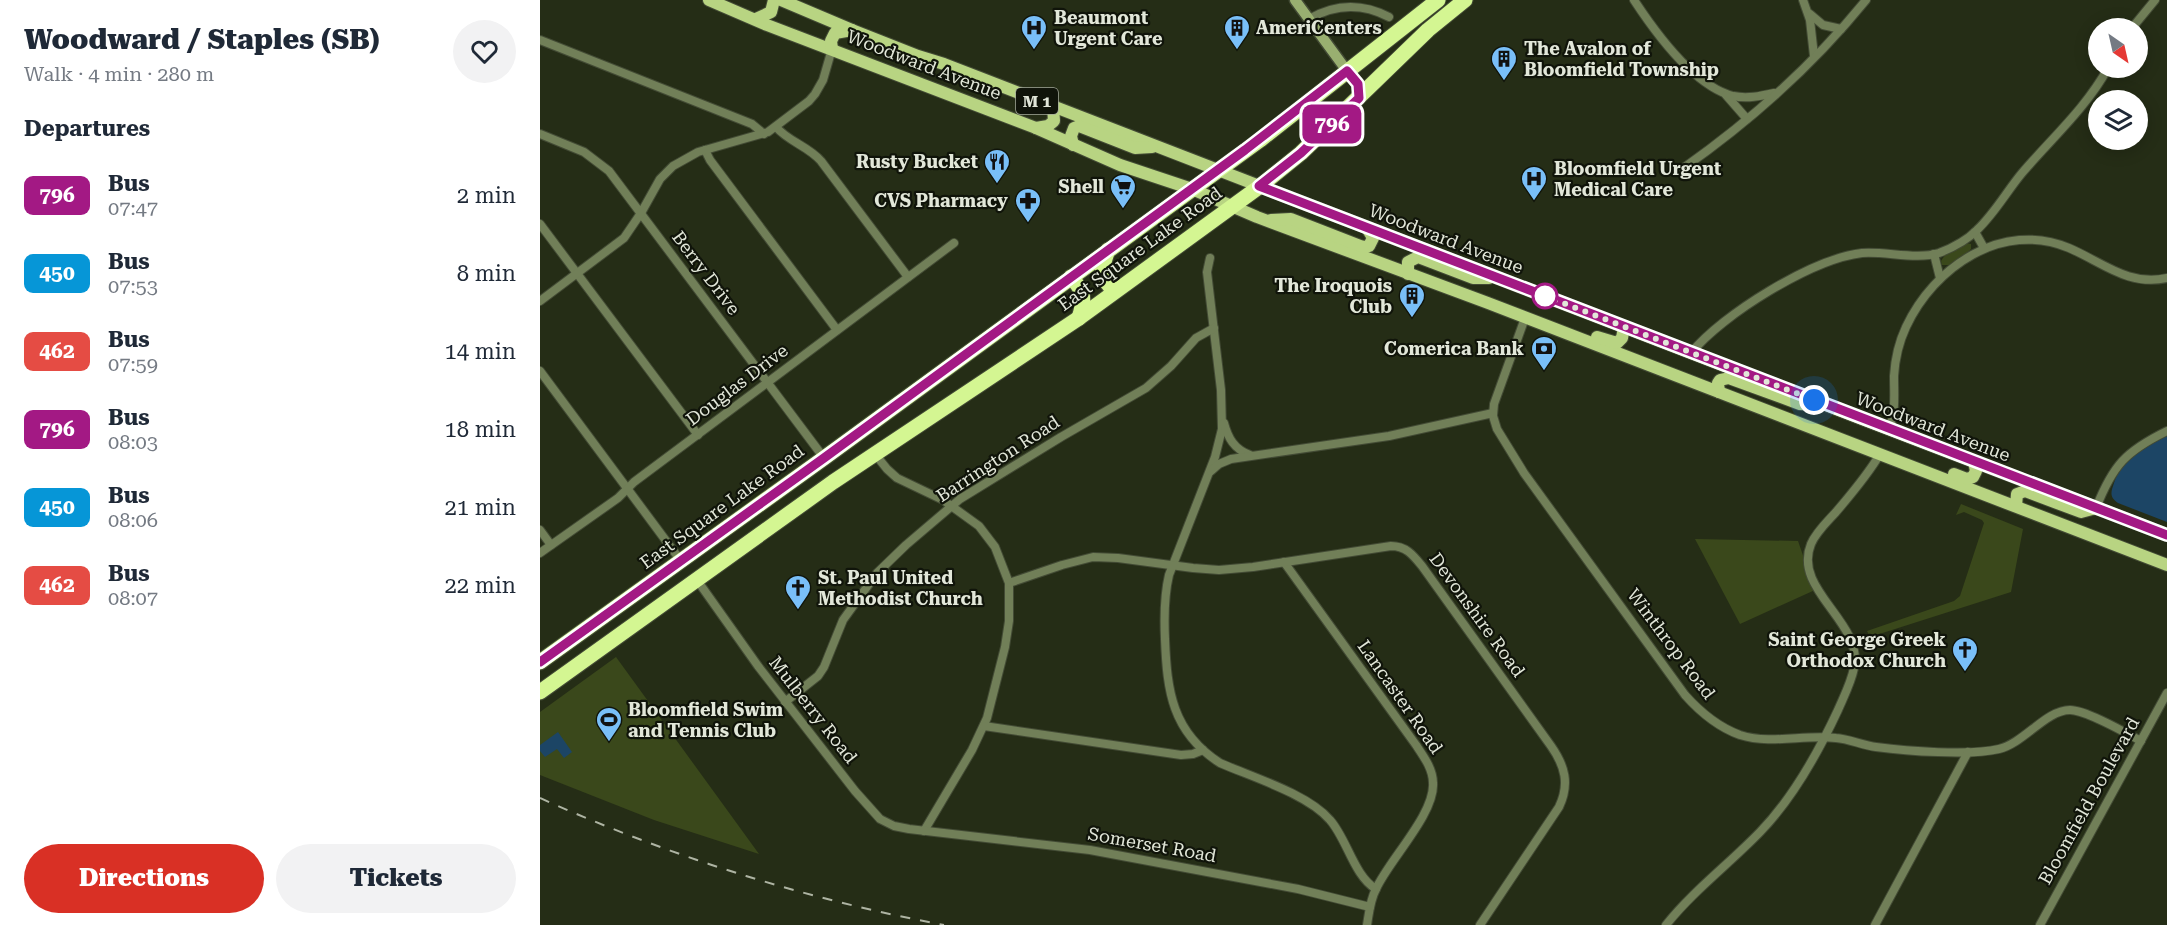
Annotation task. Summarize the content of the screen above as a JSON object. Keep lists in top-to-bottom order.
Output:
{
  "streets": {
    "highway": ["East Square Lake Road"],
    "main road": ["Woodward Avenue", "M 1"],
    "street": [
      "Berry Drive",
      "Douglas Drive",
      "Barrington Road",
      "Devonshire Road",
      "Winthrop Road",
      "Lancaster Road",
      "Mulberry Road",
      "Bloomfield Boulevard",
      "Somerset Road"
    ]
  },
  "crossings": [
    ["Woodward Avenue", "East Square Lake Road"],
    ["East Square Lake Road", "Berry Drive"],
    ["East Square Lake Road", "Mulberry Road"],
    ["Berry Drive", "Douglas Drive"],
    ["Barrington Road", "Mulberry Road"],
    ["Devonshire Road", "Lancaster Road"],
    ["Winthrop Road", "Bloomfield Boulevard"],
    ["Lancaster Road", "Somerset Road"],
    ["Mulberry Road", "Somerset Road"]
  ],
  "places": {
    "hospital": ["Beaumont Urgent Care", "Bloomfield Urgent Medical Care"],
    "building": ["AmeriCenters", "The Avalon of Bloomfield Township", "The Iroquois Club"],
    "restaurant": ["Rusty Bucket"],
    "supermarket": ["Shell"],
    "pharmacy": ["CVS Pharmacy"],
    "bank": ["Comerica Bank"],
    "church": ["St. Paul United Methodist Church", "Saint George Greek Orthodox Church"],
    "sports": ["Bloomfield Swim and Tennis Club"]
  },
  "lines": ["bus line 796"],
  "north": "bottom right",
  "page": {
    "heading": [
      ["Woodward / Staples (SB)", "Walk · 4 min · 280 m"],
      "Departures"
    ],
    "on_map": "796",
    "list": [
      {
        "mark": "796",
        "name": "Bus",
        "note": "07:47",
        "value": "2 min"
      },
      {
        "mark": "450",
        "name": "Bus",
        "note": "07:53",
        "value": "8 min"
      },
      {
        "mark": "462",
        "name": "Bus",
        "note": "07:59",
        "value": "14 min"
      },
      {
        "mark": "796",
        "name": "Bus",
        "note": "08:03",
        "value": "18 min"
      },
      {
        "mark": "450",
        "name": "Bus",
        "note": "08:06",
        "value": "21 min"
      },
      {
        "mark": "462",
        "name": "Bus",
        "note": "08:07",
        "value": "22 min"
      }
    ],
    "buttons": ["Directions", "Tickets"]
  }
}
